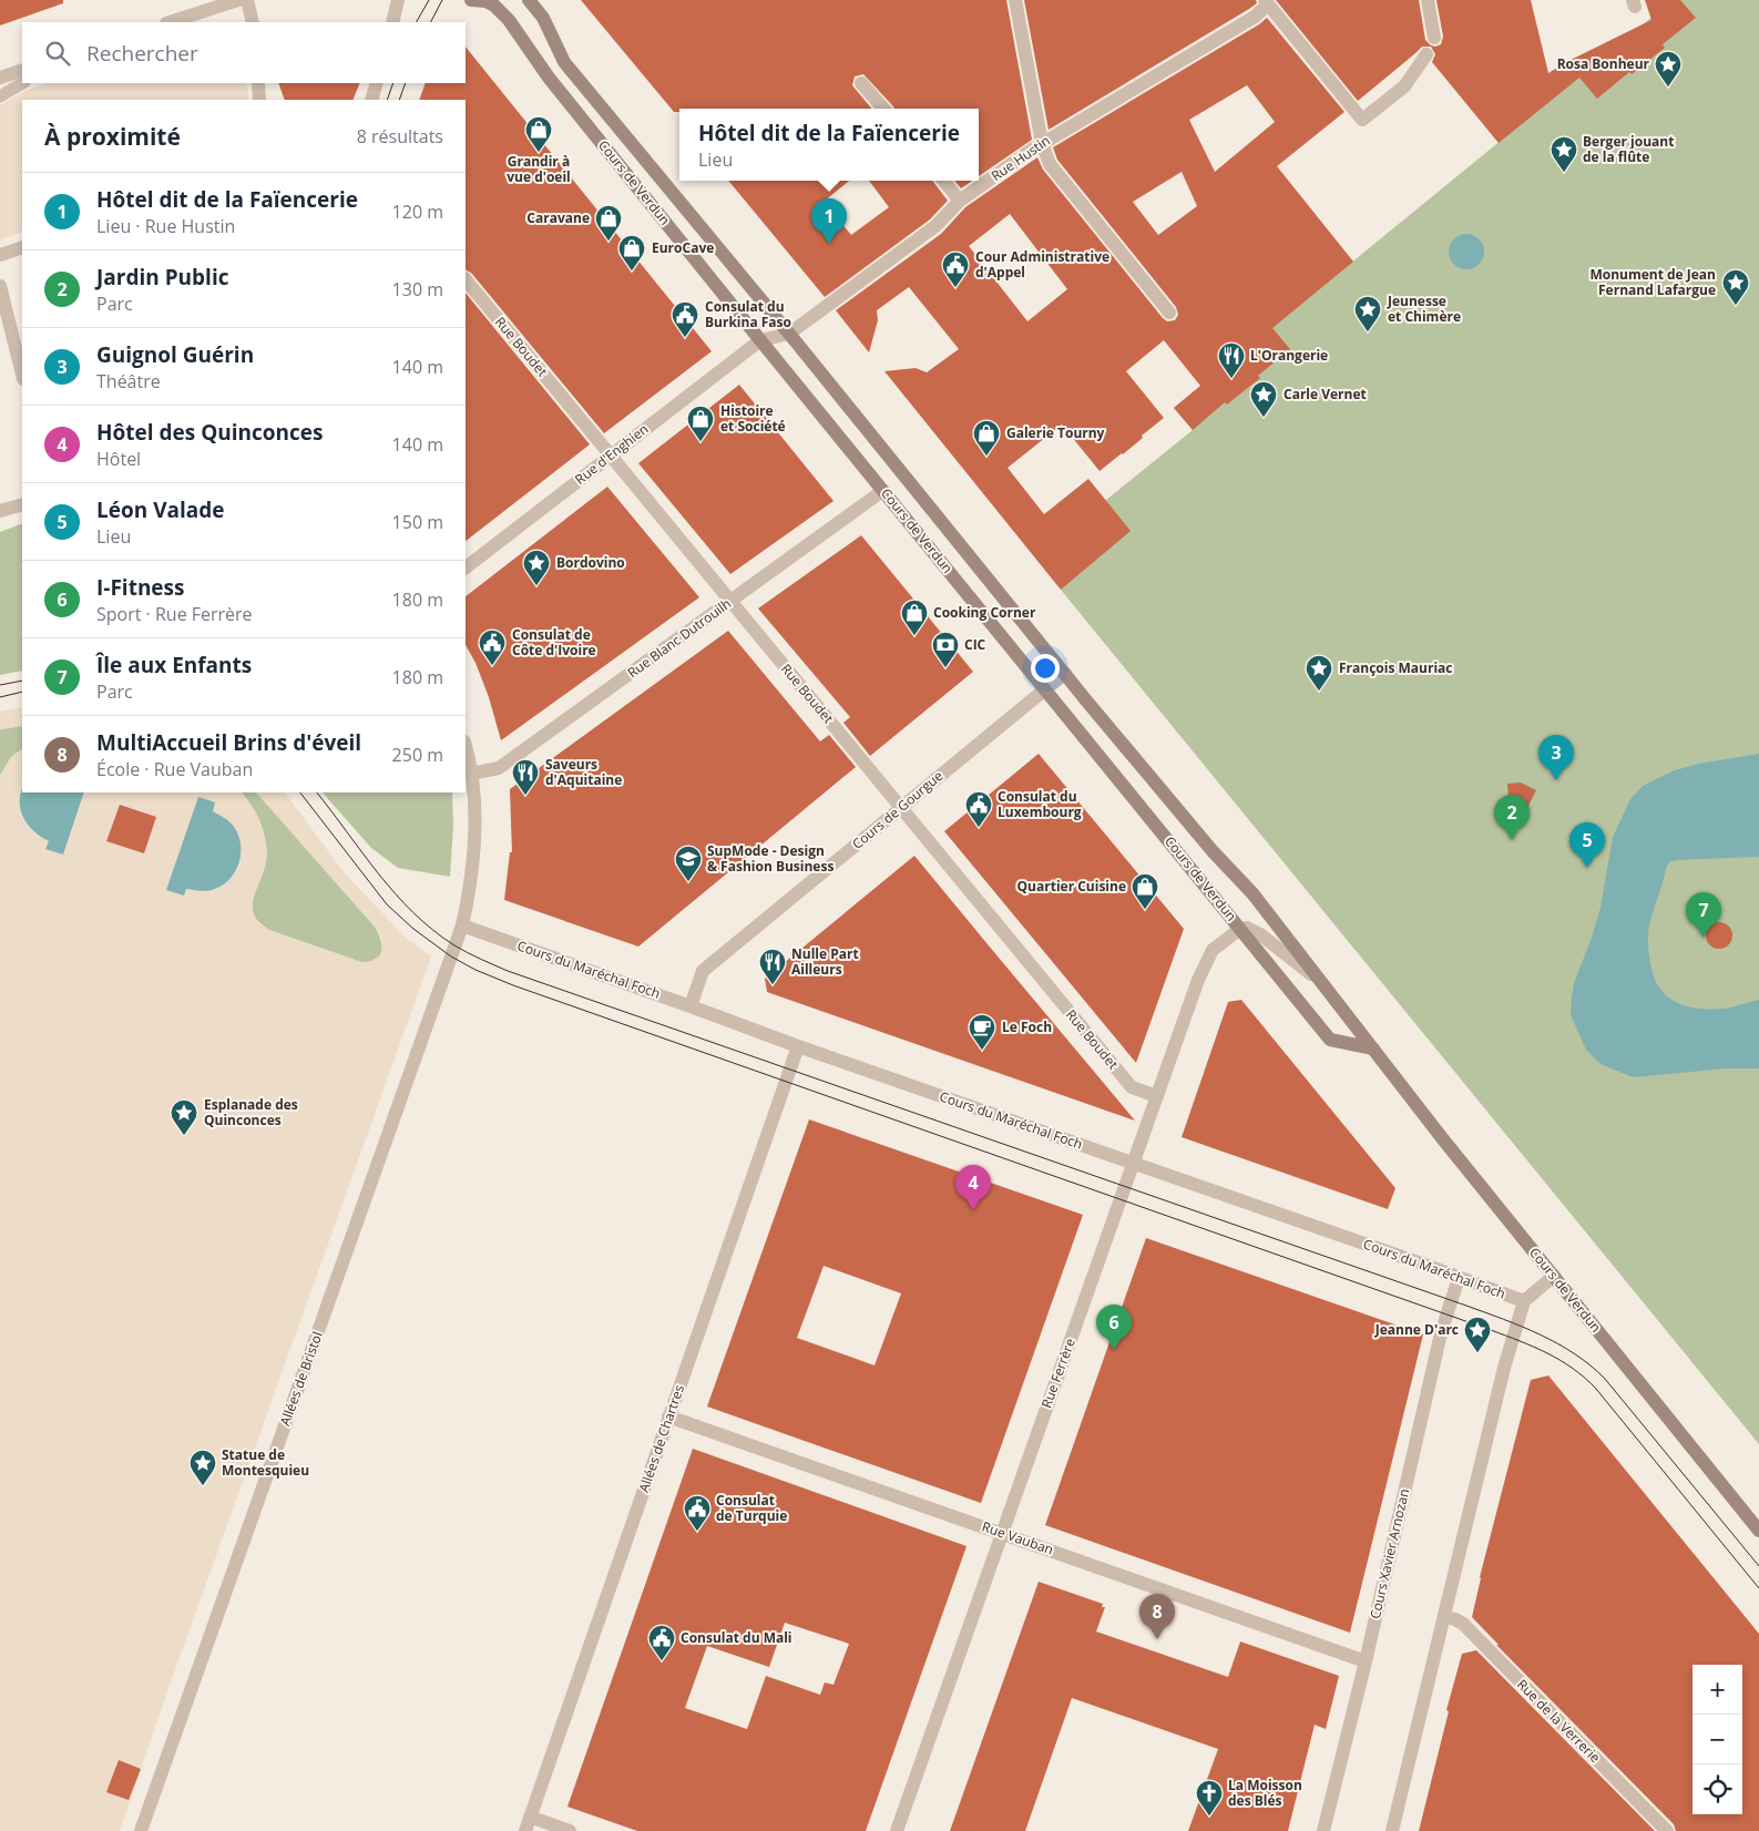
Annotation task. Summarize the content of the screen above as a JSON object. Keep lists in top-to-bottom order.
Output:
{
  "streets": {
    "main road": ["Cours de Verdun"],
    "street": [
      "Rue Hustin",
      "Rue Boudet",
      "Rue d'Enghien",
      "Rue Blanc Dutrouilh",
      "Cours de Gourgue",
      "Cours du Maréchal Foch",
      "Rue Ferrère",
      "Allées de Bristol",
      "Allées de Chartres",
      "Rue Vauban",
      "Cours Xavier Arnozan",
      "Rue de la Verrerie"
    ]
  },
  "crossings": [
    ["Rue Hustin", "Cours de Verdun"],
    ["Cours de Verdun", "Rue d'Enghien"],
    ["Cours de Verdun", "Rue Blanc Dutrouilh"],
    ["Cours de Verdun", "Cours de Gourgue"],
    ["Cours de Verdun", "Cours du Maréchal Foch"],
    ["Cours de Verdun", "Rue Ferrère"],
    ["Rue Boudet", "Rue d'Enghien"],
    ["Rue Boudet", "Rue Blanc Dutrouilh"],
    ["Rue Boudet", "Cours de Gourgue"],
    ["Rue Boudet", "Rue Ferrère"],
    ["Rue Blanc Dutrouilh", "Allées de Bristol"],
    ["Cours de Gourgue", "Cours du Maréchal Foch"],
    ["Cours du Maréchal Foch", "Rue Ferrère"],
    ["Cours du Maréchal Foch", "Allées de Bristol"],
    ["Cours du Maréchal Foch", "Allées de Chartres"],
    ["Cours du Maréchal Foch", "Cours Xavier Arnozan"],
    ["Rue Ferrère", "Rue Vauban"],
    ["Allées de Chartres", "Rue Vauban"],
    ["Rue Vauban", "Cours Xavier Arnozan"]
  ],
  "places": {
    "place": [
      "Rosa Bonheur",
      "Berger jouant de la flûte",
      "Monument de Jean Fernand Lafargue",
      "Jeunesse et Chimère",
      "Carle Vernet",
      "Bordovino",
      "François Mauriac",
      "Esplanade des Quinconces",
      "Jeanne D'arc",
      "Statue de Montesquieu"
    ],
    "shop": [
      "Grandir à vue d'oeil",
      "Caravane",
      "EuroCave",
      "Histoire et Société",
      "Galerie Tourny",
      "Cooking Corner",
      "Quartier Cuisine"
    ],
    "public building": [
      "Cour Administrative d'Appel",
      "Consulat du Burkina Faso",
      "Consulat de Côte d'Ivoire",
      "Consulat du Luxembourg",
      "Consulat de Turquie",
      "Consulat du Mali"
    ],
    "restaurant": ["L'Orangerie", "Saveurs d'Aquitaine", "Nulle Part Ailleurs"],
    "bank": ["CIC"],
    "school or university": ["SupMode - Design & Fashion Business"],
    "cafe": ["Le Foch"],
    "church": ["La Moisson des Blés"]
  },
  "page": {
    "search": "Rechercher",
    "heading": ["À proximité", "8 résultats"],
    "popup": ["Hôtel dit de la Faïencerie", "Lieu"],
    "list": [
      {
        "mark": "1",
        "name": "Hôtel dit de la Faïencerie",
        "note": "Lieu · Rue Hustin",
        "value": "120 m"
      },
      {
        "mark": "2",
        "name": "Jardin Public",
        "note": "Parc",
        "value": "130 m"
      },
      {
        "mark": "3",
        "name": "Guignol Guérin",
        "note": "Théâtre",
        "value": "140 m"
      },
      {
        "mark": "4",
        "name": "Hôtel des Quinconces",
        "note": "Hôtel",
        "value": "140 m"
      },
      {
        "mark": "5",
        "name": "Léon Valade",
        "note": "Lieu",
        "value": "150 m"
      },
      {
        "mark": "6",
        "name": "I-Fitness",
        "note": "Sport · Rue Ferrère",
        "value": "180 m"
      },
      {
        "mark": "7",
        "name": "Île aux Enfants",
        "note": "Parc",
        "value": "180 m"
      },
      {
        "mark": "8",
        "name": "MultiAccueil Brins d'éveil",
        "note": "École · Rue Vauban",
        "value": "250 m"
      }
    ],
    "pins": [
      "1",
      "3",
      "2",
      "5",
      "7",
      "4",
      "6",
      "8"
    ],
    "map_buttons": ["+", "−"]
  }
}
